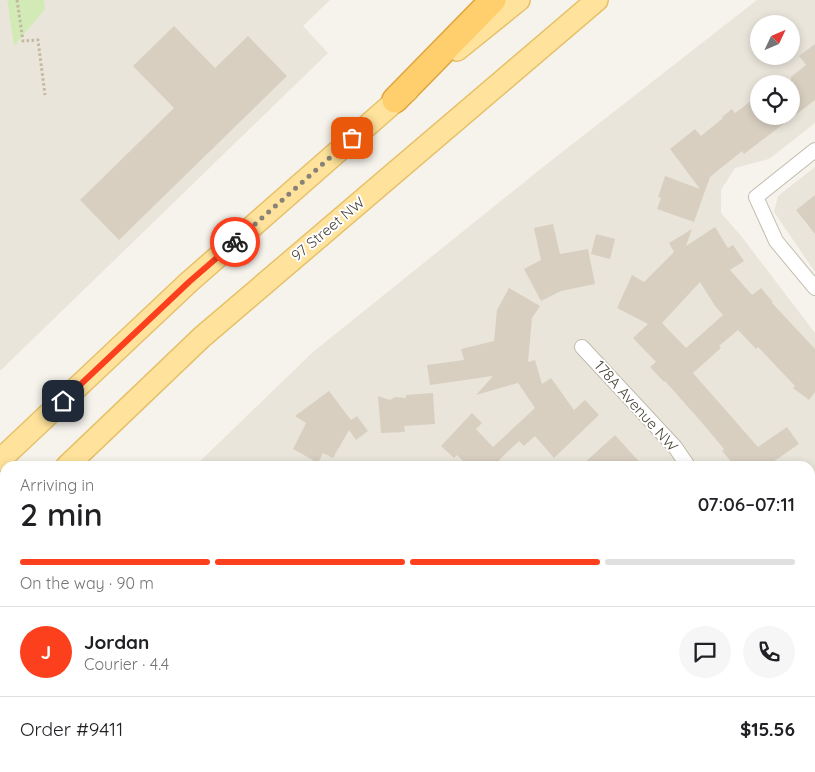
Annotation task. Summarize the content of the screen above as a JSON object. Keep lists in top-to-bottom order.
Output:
{
  "streets": {
    "main road": ["97 Street NW"],
    "street": ["178A Avenue NW"]
  },
  "north": "top right",
  "page": {
    "heading": ["2 min", "Arriving in", "07:06–07:11"],
    "panel": [
      "Jordan",
      "Courier · 4.4",
      "Order #9411",
      "$15.56"
    ],
    "bar": "On the way · 90 m",
    "round": "J"
  }
}
